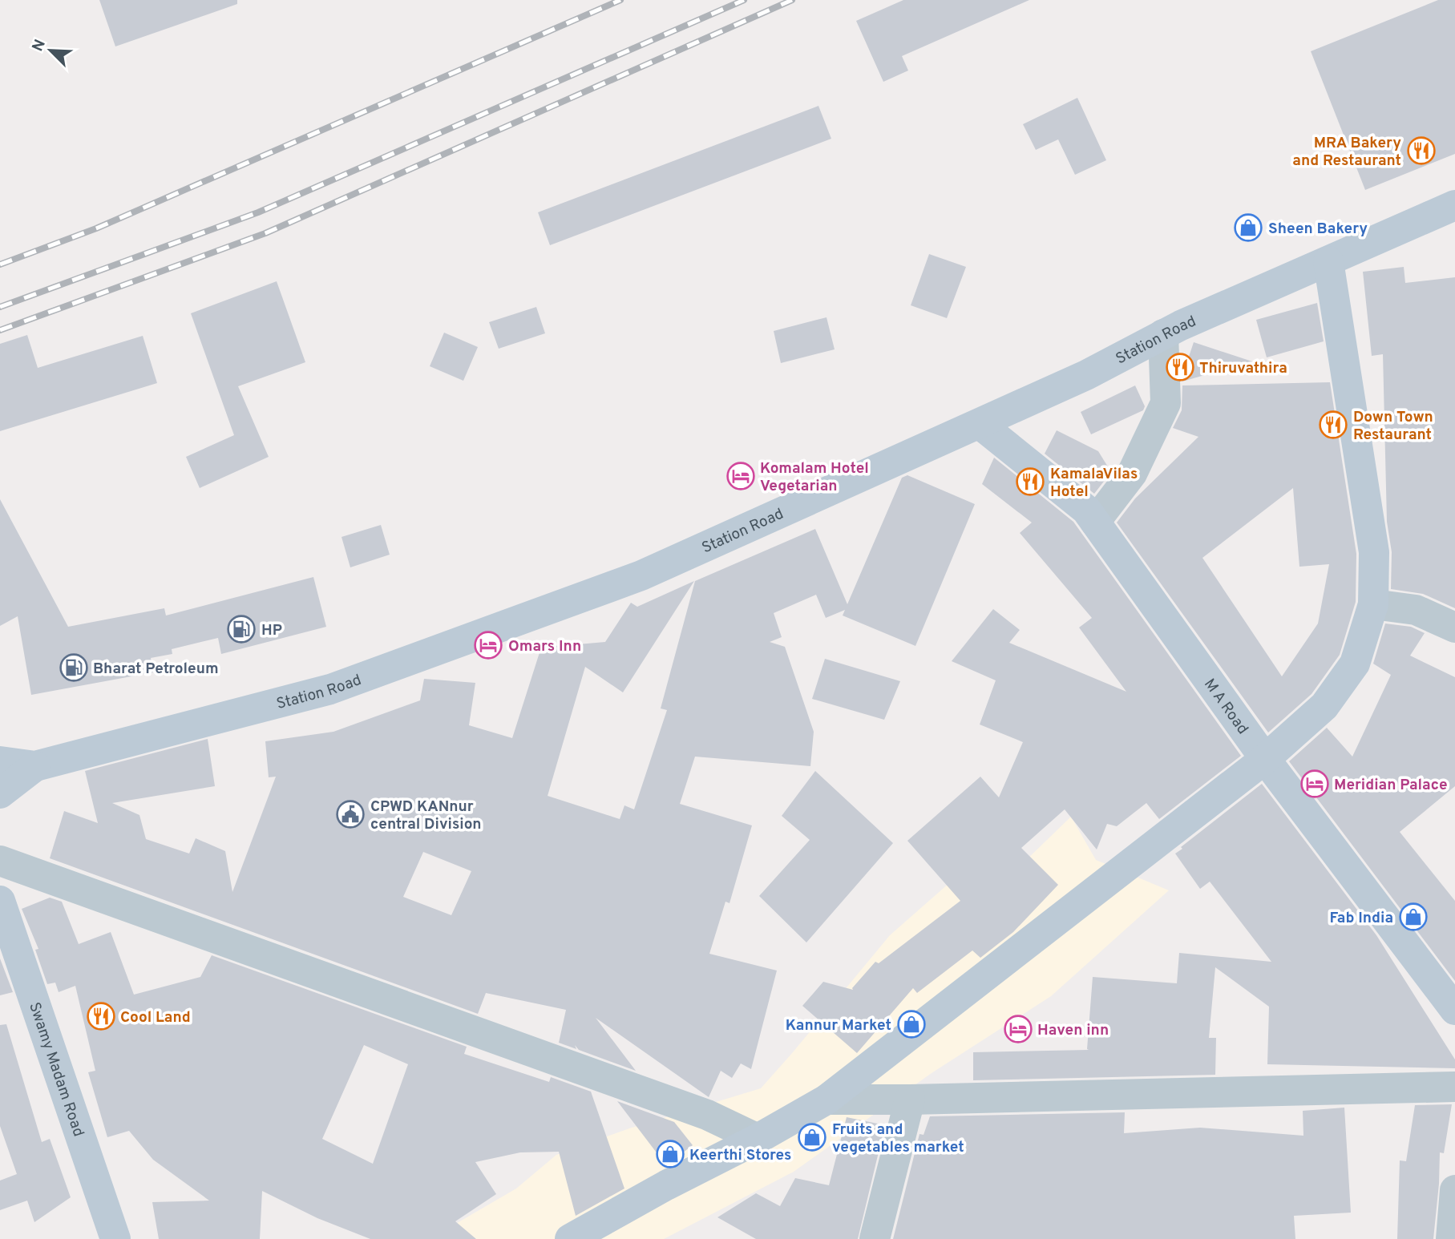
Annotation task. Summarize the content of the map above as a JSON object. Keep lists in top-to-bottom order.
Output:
{
  "streets": {
    "main road": ["Station Road", "M A Road", "Swamy Madam Road"]
  },
  "crossings": [
    ["Station Road", "M A Road"]
  ],
  "places": {
    "restaurant": [
      "MRA Bakery and Restaurant",
      "Thiruvathira",
      "Down Town Restaurant",
      "KamalaVilas Hotel",
      "Cool Land"
    ],
    "shop": [
      "Sheen Bakery",
      "Fab India",
      "Kannur Market",
      "Fruits and vegetables market",
      "Keerthi Stores"
    ],
    "hotel": [
      "Komalam Hotel Vegetarian",
      "Omars Inn",
      "Meridian Palace",
      "Haven inn"
    ],
    "fuel station": ["HP", "Bharat Petroleum"],
    "public building": ["CPWD KANnur central Division"]
  },
  "north": "top left"
}
